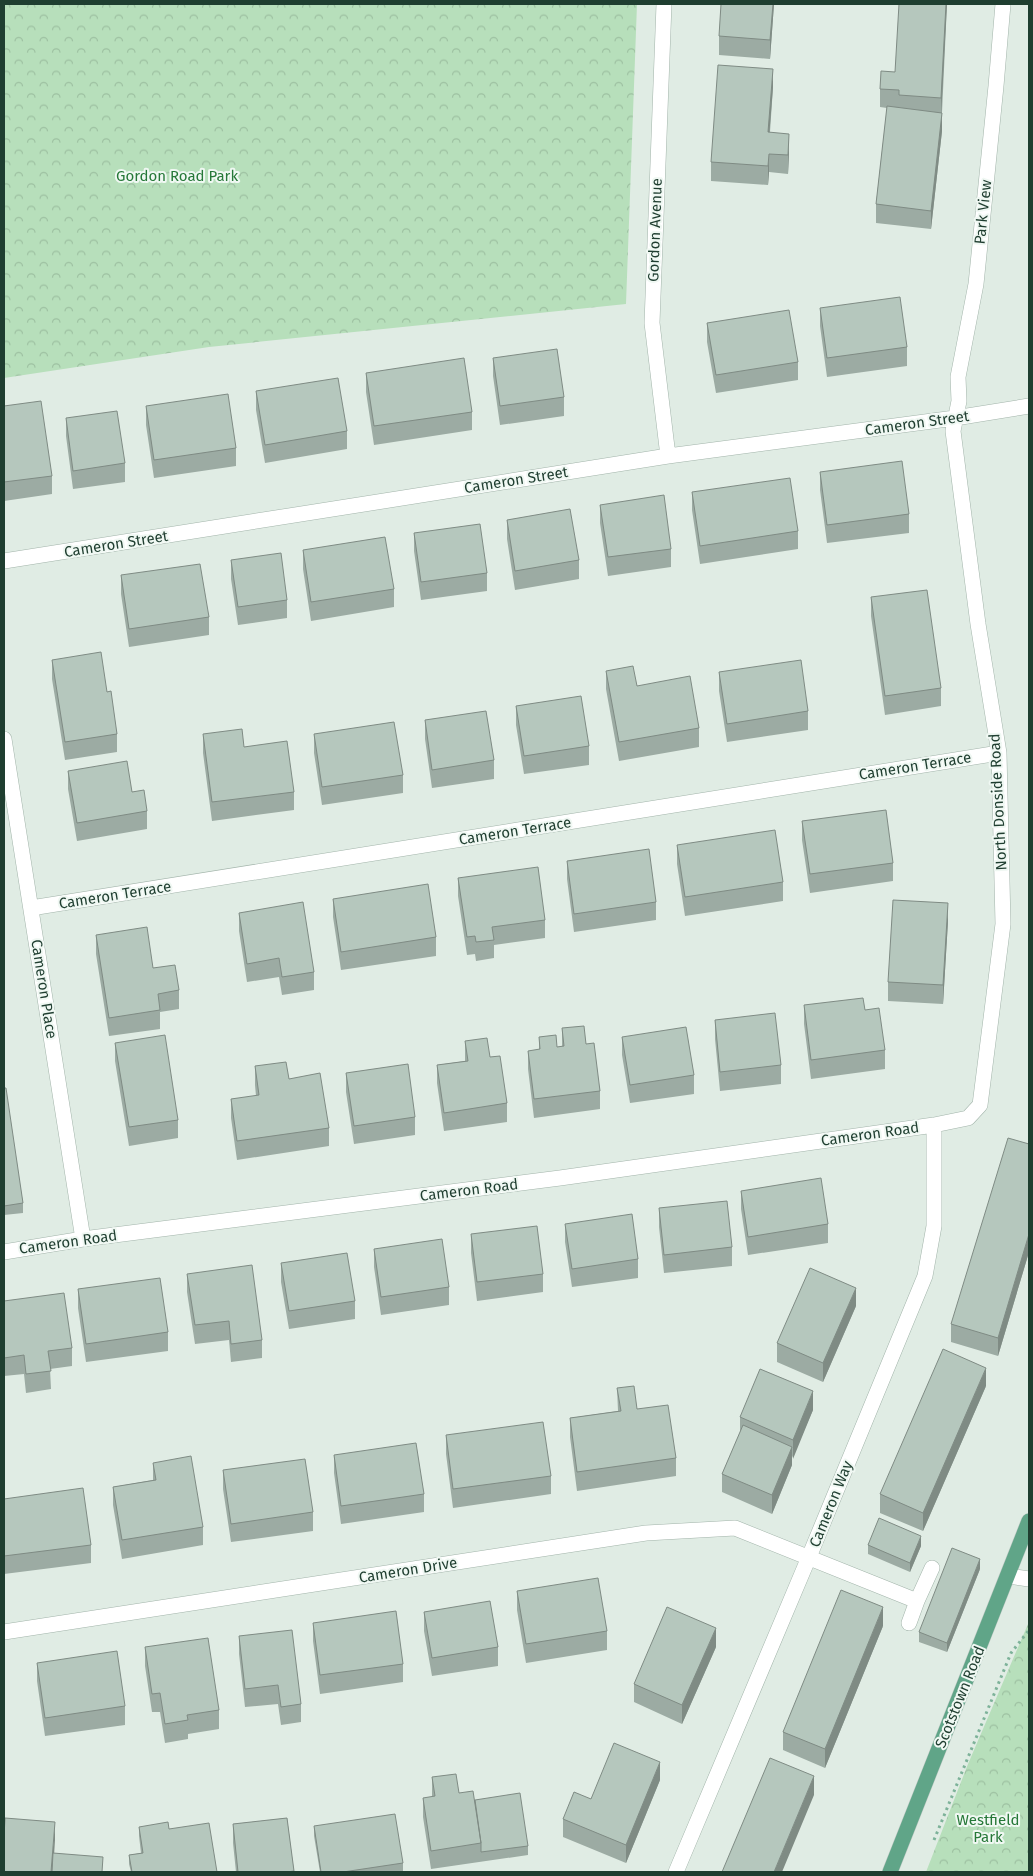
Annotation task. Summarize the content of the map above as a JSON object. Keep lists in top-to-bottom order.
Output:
{
  "streets": {
    "main road": ["Scotstown Road"],
    "street": [
      "Park View",
      "Gordon Avenue",
      "Cameron Street",
      "Cameron Terrace",
      "North Donside Road",
      "Cameron Place",
      "Cameron Road",
      "Cameron Way",
      "Cameron Drive"
    ]
  },
  "crossings": [
    ["Park View", "Cameron Street"],
    ["Park View", "North Donside Road"],
    ["Gordon Avenue", "Cameron Street"],
    ["Cameron Street", "North Donside Road"],
    ["Cameron Terrace", "North Donside Road"],
    ["Cameron Terrace", "Cameron Place"],
    ["North Donside Road", "Cameron Road"],
    ["North Donside Road", "Cameron Way"],
    ["Cameron Place", "Cameron Road"],
    ["Cameron Road", "Cameron Way"],
    ["Cameron Way", "Cameron Drive"]
  ],
  "parks": ["Gordon Road Park", "Westfield Park"]
}
